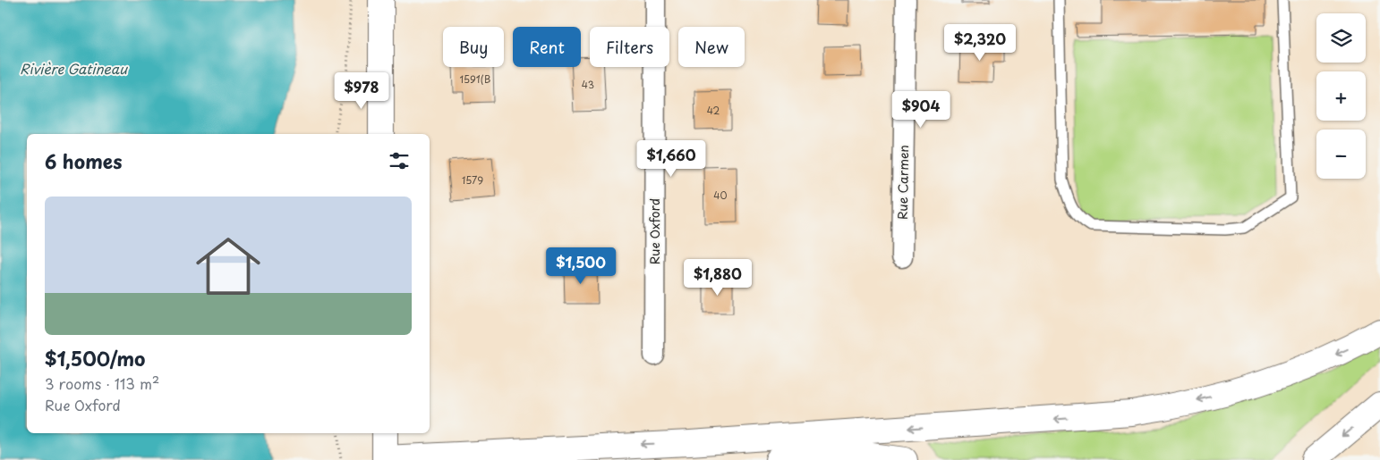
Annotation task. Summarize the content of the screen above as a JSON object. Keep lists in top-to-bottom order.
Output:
{
  "streets": {
    "street": ["Rue Carmen", "Rue Oxford"]
  },
  "water": ["Rivière Gatineau"],
  "house_numbers": [
    "1591(B",
    "43",
    "42",
    "1579",
    "40"
  ],
  "page": {
    "map_buttons": ["+", "−"],
    "price": [
      "$2,320",
      "$978",
      "$904",
      "$1,660",
      "$1,500",
      "$1,880"
    ],
    "chip": [
      "Buy",
      "Rent",
      "Filters",
      "New"
    ],
    "heading": "6 homes",
    "list": [
      {
        "name": "$1,500/mo",
        "note": "3 rooms · 113 m² · Rue Oxford"
      }
    ]
  }
}
